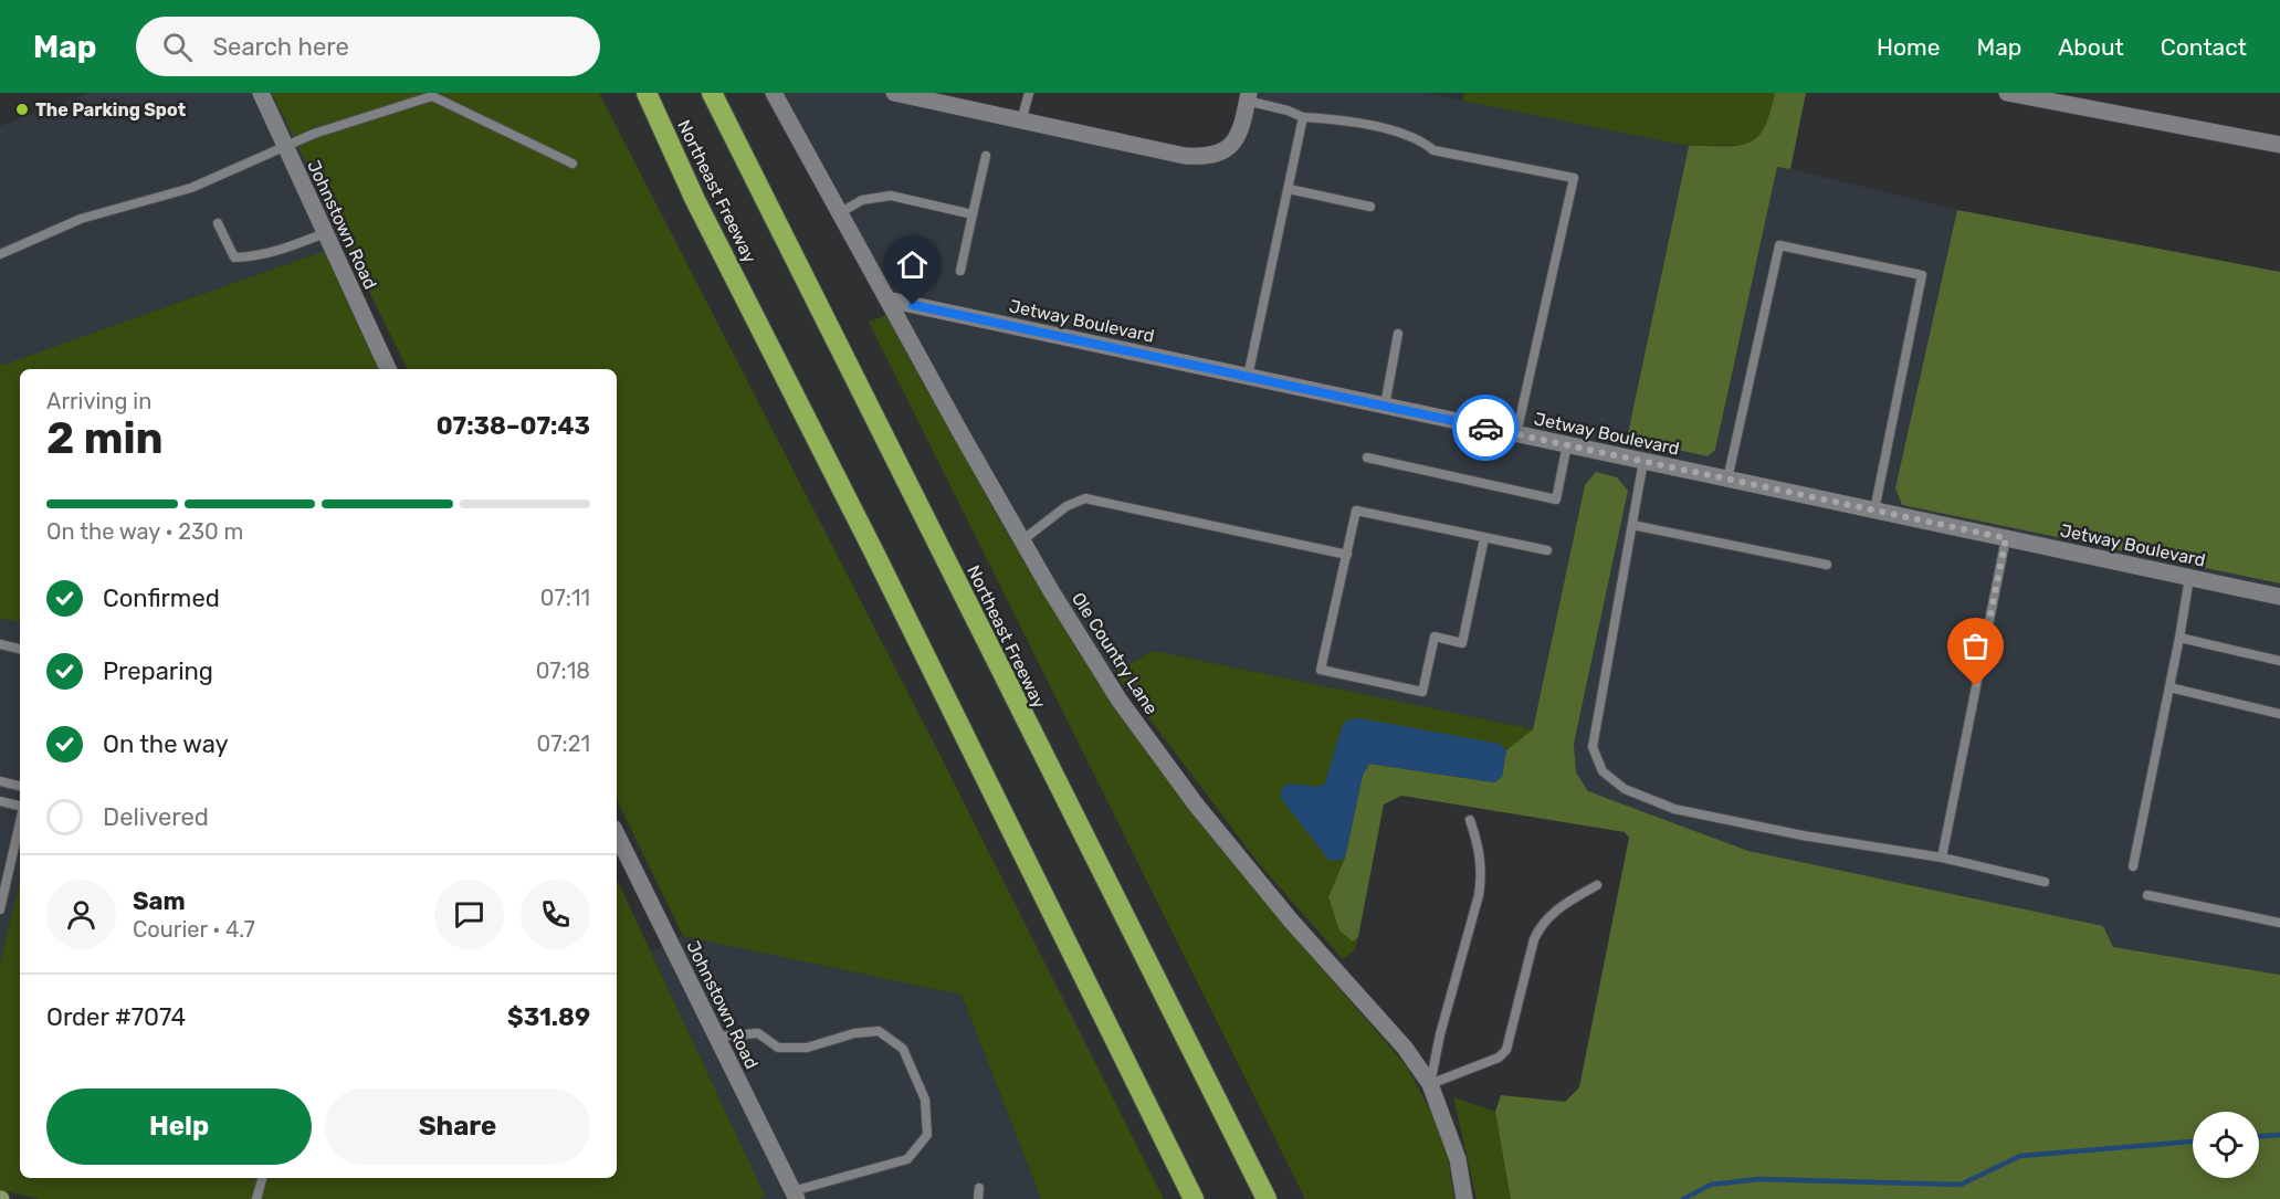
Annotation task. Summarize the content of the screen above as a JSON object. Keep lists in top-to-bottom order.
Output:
{
  "streets": {
    "highway": ["Northeast Freeway"],
    "street": ["Johnstown Road", "Jetway Boulevard", "Ole Country Lane"]
  },
  "crossings": [
    ["Jetway Boulevard", "Ole Country Lane"]
  ],
  "places": ["The Parking Spot"],
  "page": {
    "header": "Map",
    "search": "Search here",
    "nav": [
      "Home",
      "Map",
      "About",
      "Contact"
    ],
    "heading": ["2 min", "Arriving in", "07:38–07:43"],
    "panel": [
      "Sam",
      "Courier · 4.7",
      "Order #7074",
      "$31.89"
    ],
    "bar": "On the way · 230 m",
    "list": [
      ["Confirmed", "07:11"],
      ["Preparing", "07:18"],
      ["On the way", "07:21"],
      "Delivered"
    ],
    "buttons": ["Help", "Share"]
  }
}
